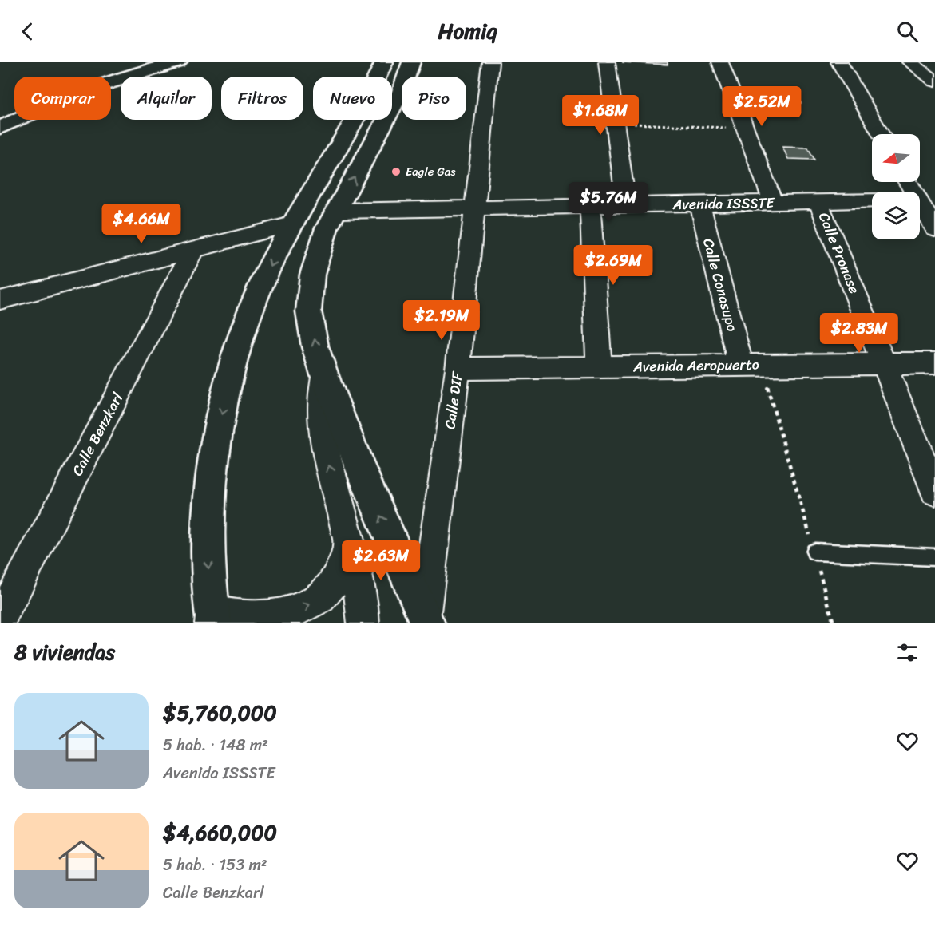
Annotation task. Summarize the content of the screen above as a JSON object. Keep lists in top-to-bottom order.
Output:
{
  "streets": {
    "street": [
      "Avenida ISSSTE",
      "Calle Pronase",
      "Calle Conasupo",
      "Avenida Aeropuerto",
      "Calle DIF",
      "Calle Benzkarl"
    ]
  },
  "crossings": [
    ["Avenida ISSSTE", "Calle Pronase"],
    ["Avenida ISSSTE", "Calle Conasupo"],
    ["Avenida ISSSTE", "Calle DIF"],
    ["Calle Pronase", "Avenida Aeropuerto"],
    ["Calle Conasupo", "Avenida Aeropuerto"],
    ["Avenida Aeropuerto", "Calle DIF"]
  ],
  "places": ["Eagle Gas"],
  "north": "left",
  "page": {
    "header": "Homiq",
    "chip": [
      "Comprar",
      "Alquilar",
      "Filtros",
      "Nuevo",
      "Piso"
    ],
    "price": [
      "$2.52M",
      "$1.68M",
      "$5.76M",
      "$4.66M",
      "$2.69M",
      "$2.19M",
      "$2.83M",
      "$2.63M"
    ],
    "heading": "8 viviendas",
    "list": [
      {
        "name": "$5,760,000",
        "note": "5 hab. · 148 m² · Avenida ISSSTE"
      },
      {
        "name": "$4,660,000",
        "note": "5 hab. · 153 m² · Calle Benzkarl"
      }
    ]
  }
}
